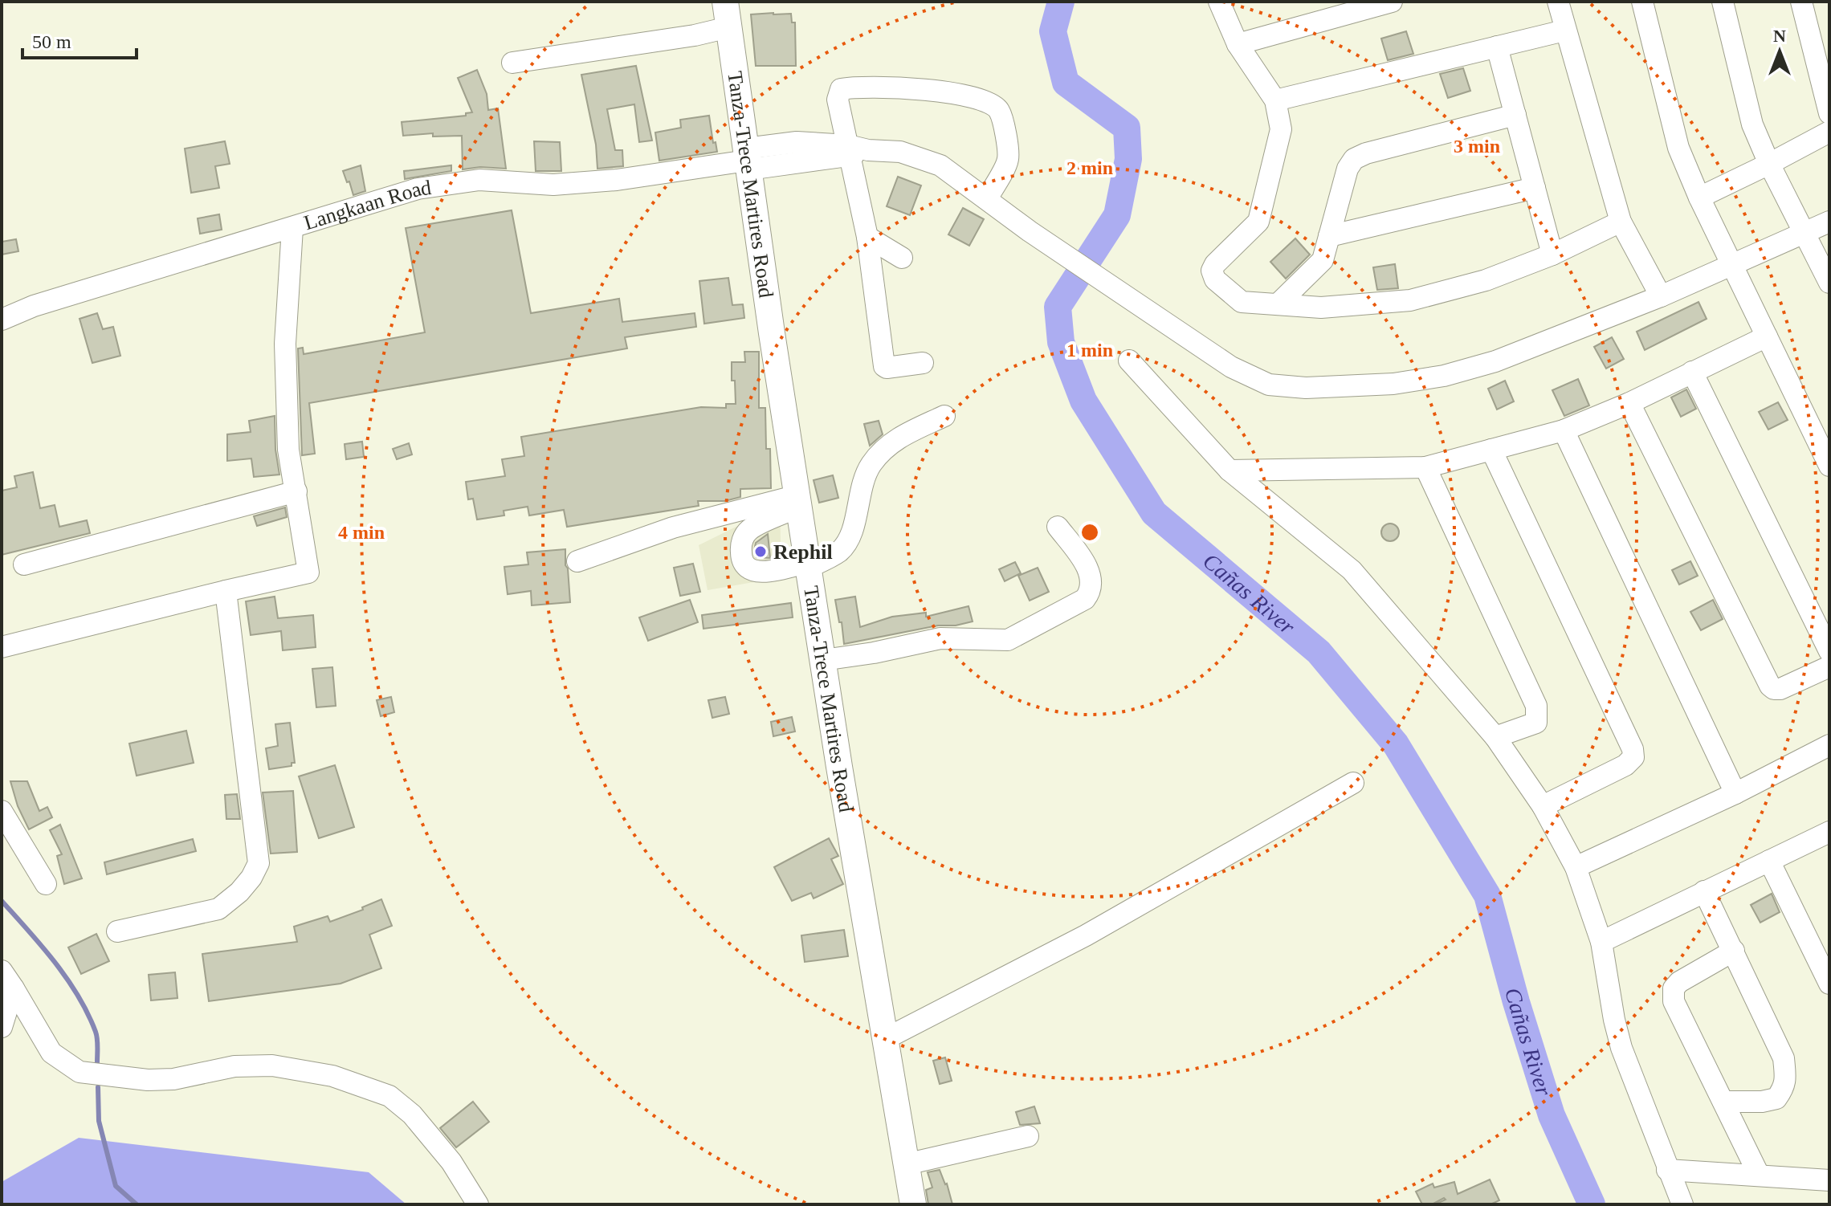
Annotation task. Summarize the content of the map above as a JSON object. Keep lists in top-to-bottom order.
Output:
{
  "streets": {
    "main road": ["Tanza-Trece Martires Road"],
    "street": ["Langkaan Road"]
  },
  "crossings": [
    ["Tanza-Trece Martires Road", "Langkaan Road"]
  ],
  "water": ["Cañas River"],
  "places": ["Rephil"],
  "scale_bar": "50 m",
  "north": "top",
  "rings": [
    "3 min",
    "2 min",
    "1 min",
    "4 min"
  ]
}
